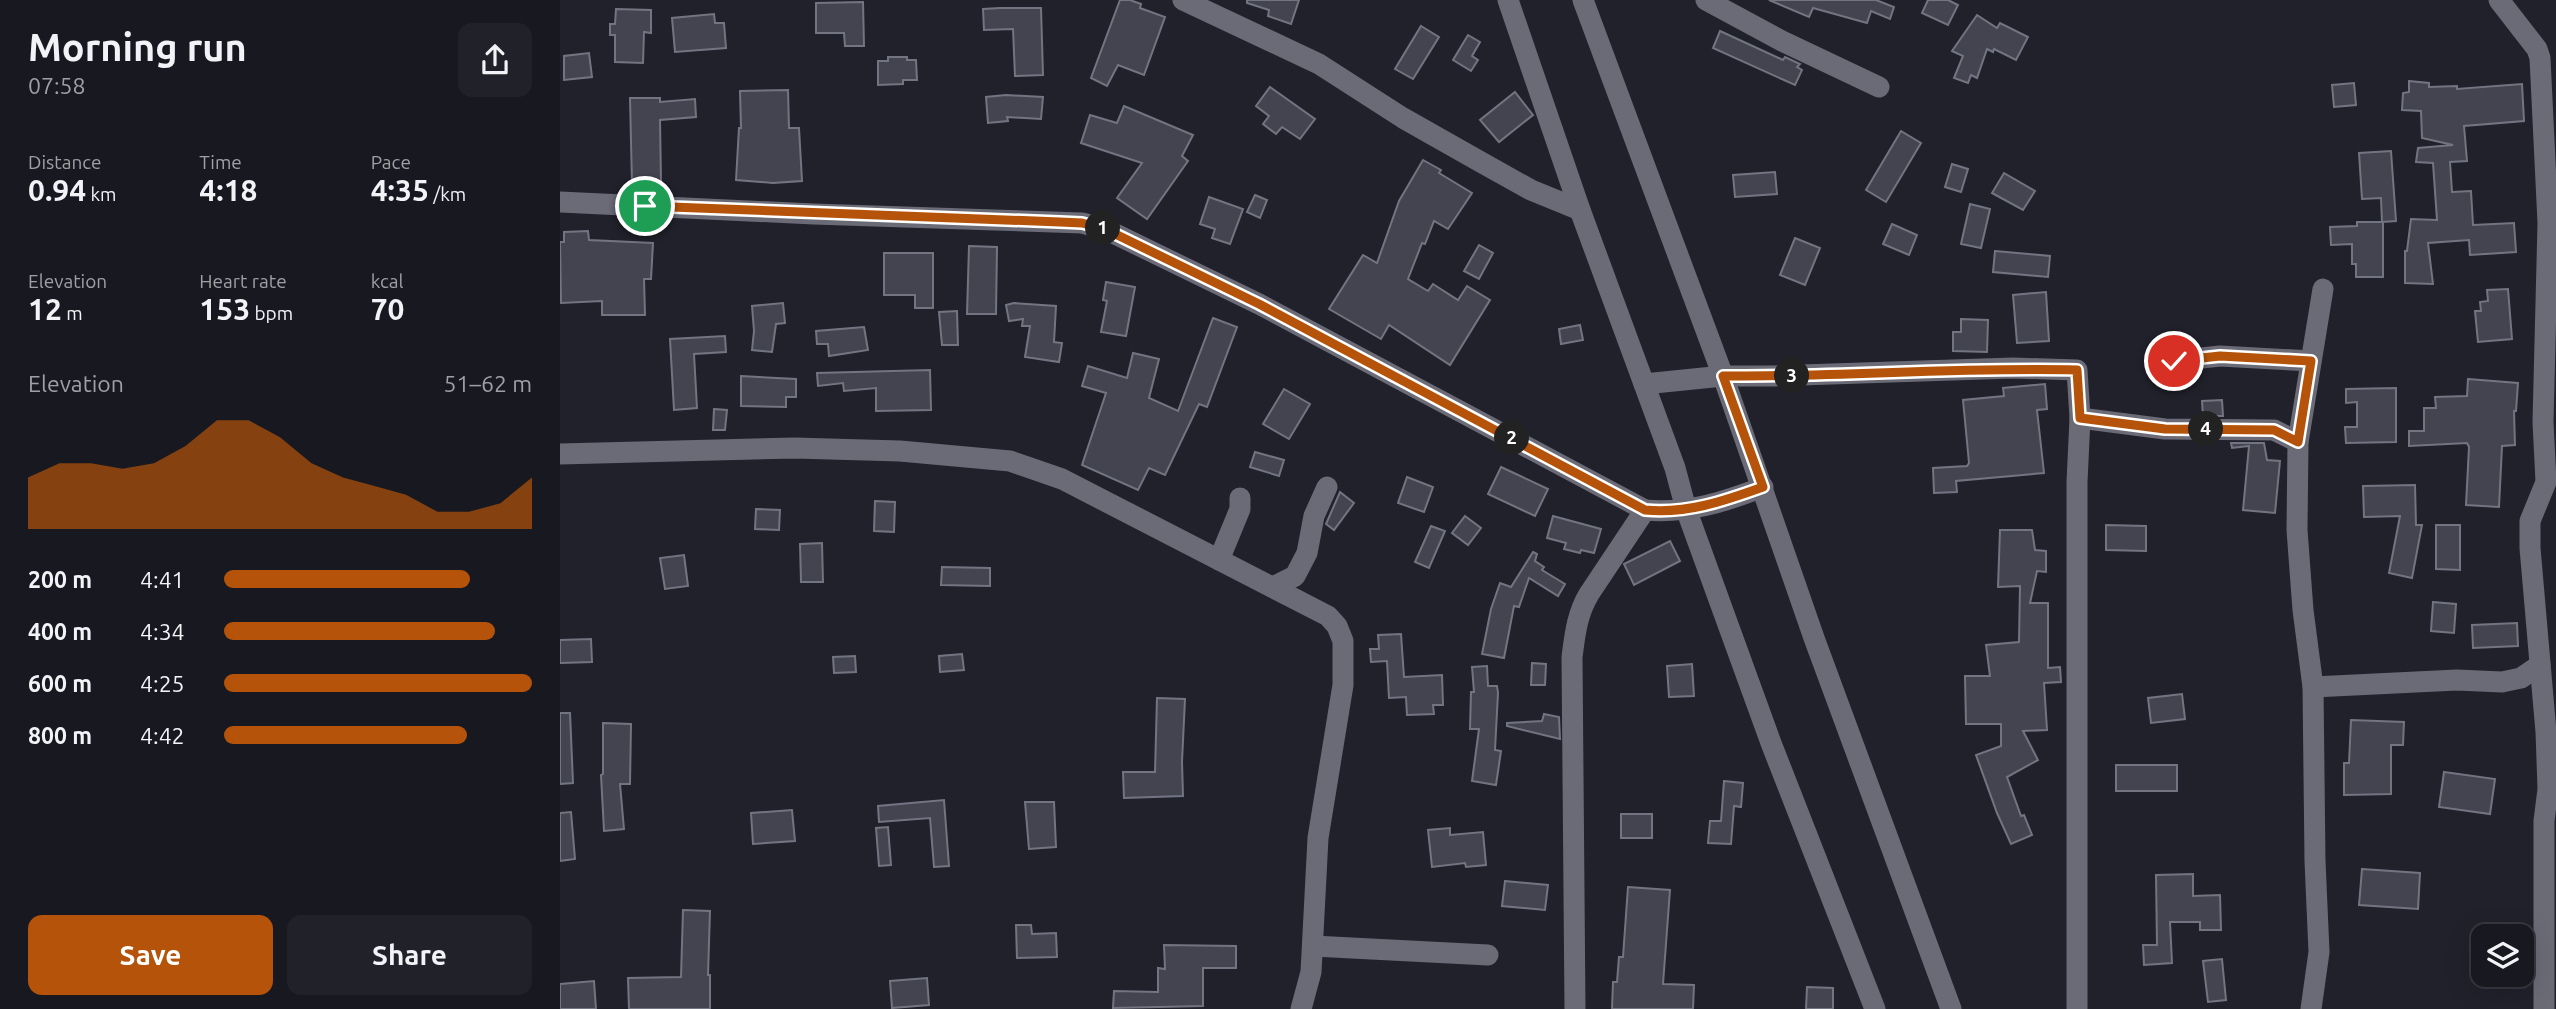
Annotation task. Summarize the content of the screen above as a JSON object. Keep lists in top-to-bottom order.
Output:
{
  "page": {
    "heading": ["Morning run", "07:58"],
    "stats": [
      ["Distance", "0.94 km"],
      ["Time", "4:18"],
      ["Pace", "4:35 /km"],
      ["Elevation", "12 m"],
      ["Heart rate", "153 bpm"],
      ["kcal", "70"]
    ],
    "pins": [
      "1",
      "3",
      "4",
      "2"
    ],
    "chart": ["Elevation", "51–62 m"],
    "list": [
      {
        "name": "200 m",
        "note": "4:41"
      },
      {
        "name": "400 m",
        "note": "4:34"
      },
      {
        "name": "600 m",
        "note": "4:25"
      },
      {
        "name": "800 m",
        "note": "4:42"
      }
    ],
    "buttons": ["Save", "Share"]
  }
}
